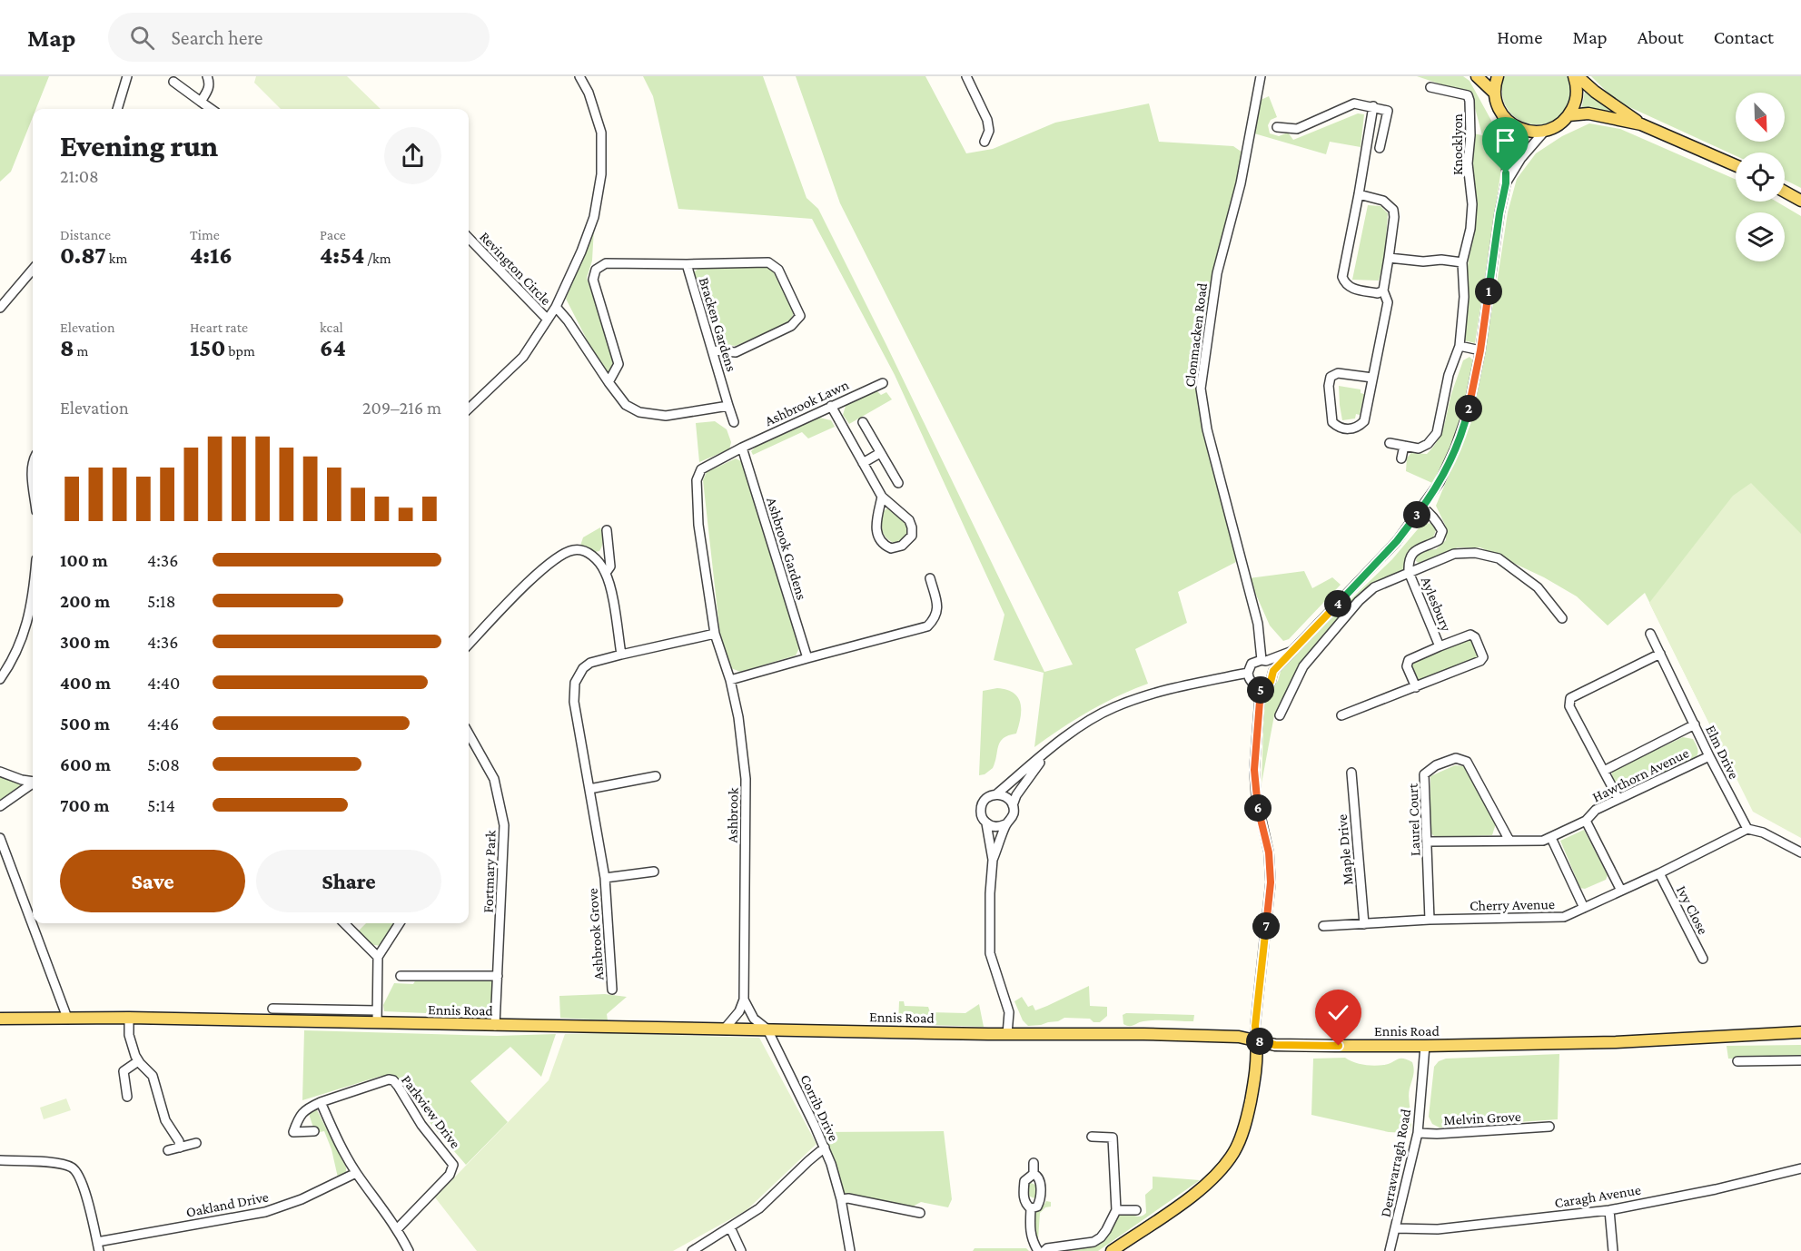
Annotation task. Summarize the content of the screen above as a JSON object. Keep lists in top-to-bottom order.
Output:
{
  "streets": {
    "main road": ["Ennis Road"],
    "street": [
      "Knocklyon",
      "Revington Circle",
      "Bracken Gardens",
      "Clonmacken Road",
      "Ashbrook Lawn",
      "Ashbrook Gardens",
      "Aylesbury",
      "Elm Drive",
      "Hawthorn Avenue",
      "Ashbrook",
      "Laurel Court",
      "Maple Drive",
      "Fortmary Park",
      "Cherry Avenue",
      "Ivy Close",
      "Ashbrook Grove",
      "Corrib Drive",
      "Parkview Drive",
      "Melvin Grove",
      "Derravarragh Road",
      "Caragh Avenue",
      "Oakland Drive"
    ]
  },
  "crossings": [
    ["Ashbrook Lawn", "Ashbrook Gardens"],
    ["Ashbrook Lawn", "Ashbrook"],
    ["Ashbrook Gardens", "Ashbrook"],
    ["Elm Drive", "Hawthorn Avenue"],
    ["Elm Drive", "Cherry Avenue"],
    ["Hawthorn Avenue", "Laurel Court"],
    ["Laurel Court", "Cherry Avenue"],
    ["Maple Drive", "Cherry Avenue"],
    ["Fortmary Park", "Ennis Road"],
    ["Cherry Avenue", "Ivy Close"],
    ["Ennis Road", "Corrib Drive"],
    ["Ennis Road", "Derravarragh Road"],
    ["Melvin Grove", "Derravarragh Road"],
    ["Derravarragh Road", "Caragh Avenue"]
  ],
  "north": "bottom right",
  "page": {
    "header": "Map",
    "search": "Search here",
    "nav": [
      "Home",
      "Map",
      "About",
      "Contact"
    ],
    "heading": ["Evening run", "21:08"],
    "stats": [
      ["Distance", "0.87 km"],
      ["Time", "4:16"],
      ["Pace", "4:54 /km"],
      ["Elevation", "8 m"],
      ["Heart rate", "150 bpm"],
      ["kcal", "64"]
    ],
    "pins": [
      "1",
      "2",
      "3",
      "4",
      "5",
      "6",
      "7",
      "8"
    ],
    "chart": ["Elevation", "209–216 m"],
    "list": [
      {
        "name": "100 m",
        "note": "4:36"
      },
      {
        "name": "200 m",
        "note": "5:18"
      },
      {
        "name": "300 m",
        "note": "4:36"
      },
      {
        "name": "400 m",
        "note": "4:40"
      },
      {
        "name": "500 m",
        "note": "4:46"
      },
      {
        "name": "600 m",
        "note": "5:08"
      },
      {
        "name": "700 m",
        "note": "5:14"
      }
    ],
    "buttons": ["Save", "Share"]
  }
}
